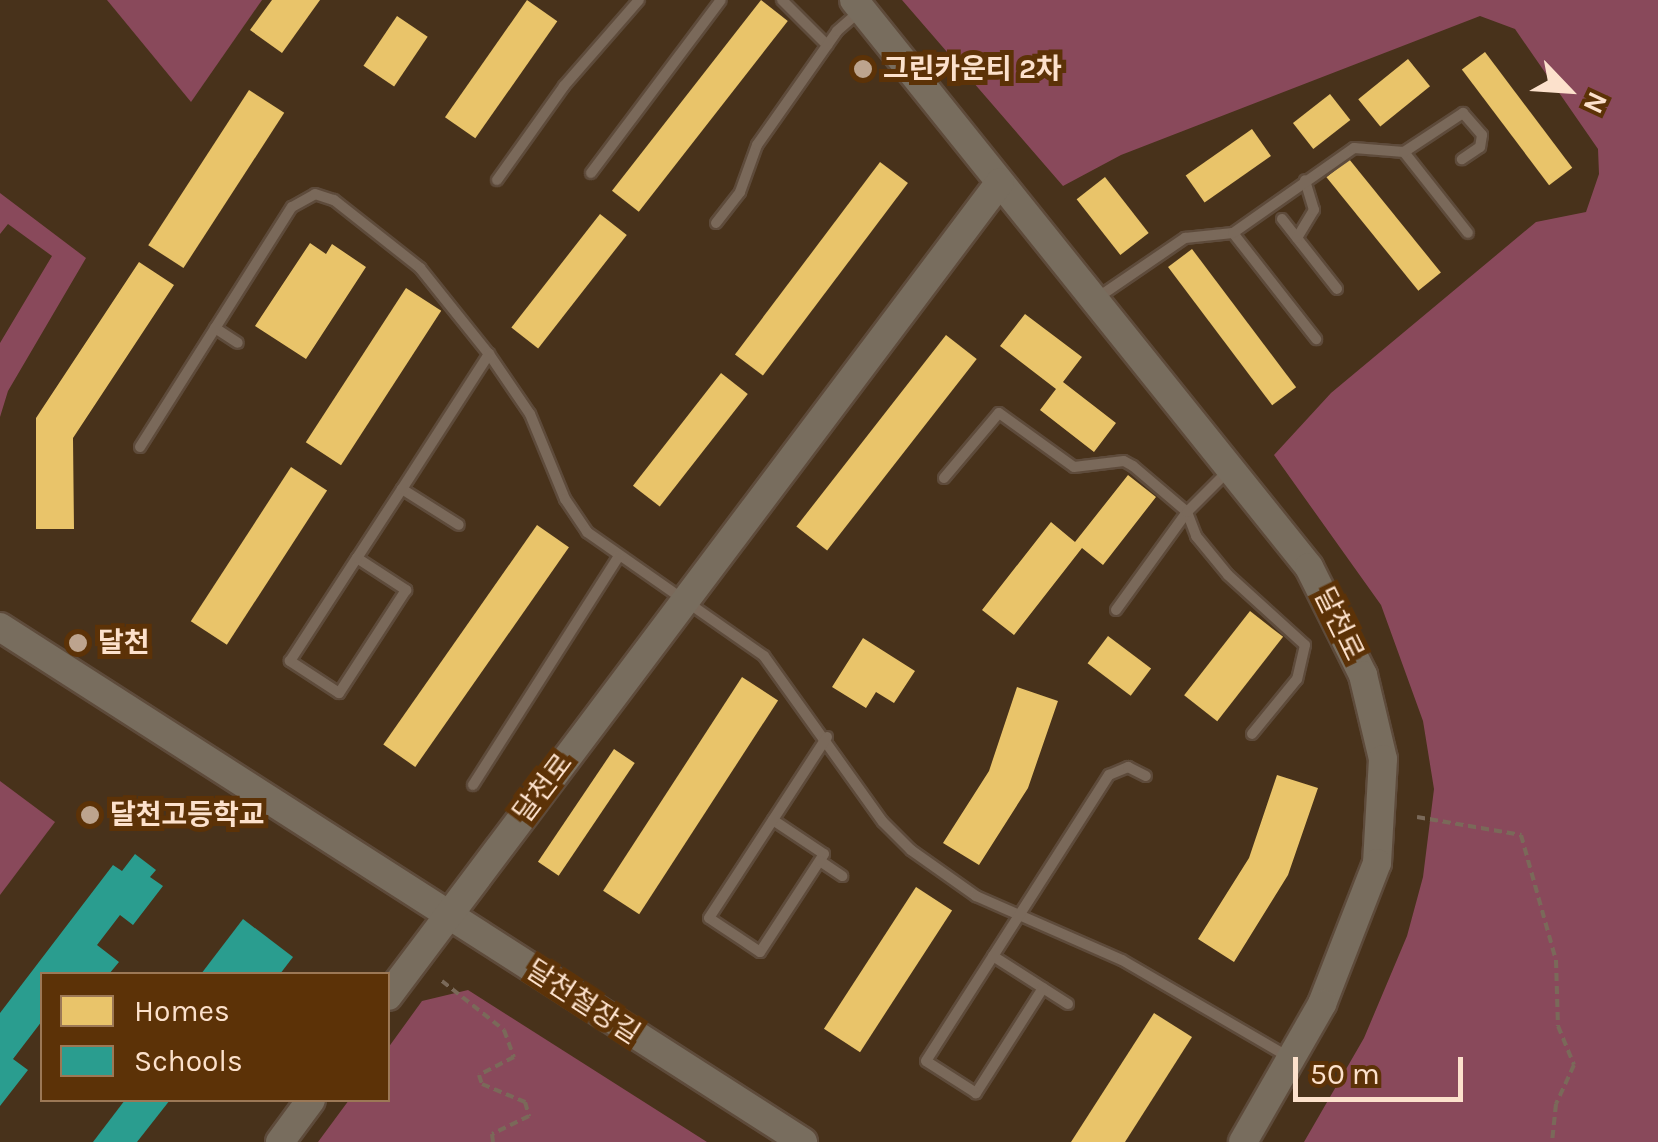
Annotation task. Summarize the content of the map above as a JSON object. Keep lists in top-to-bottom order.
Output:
{
  "streets": {
    "street": ["달천로", "달천철장길"]
  },
  "crossings": [
    ["달천로", "달천철장길"]
  ],
  "places": ["그린카운티 2차", "달천", "달천고등학교"],
  "legend": ["Homes", "Schools"],
  "scale_bar": "50 m",
  "north": "bottom right"
}
